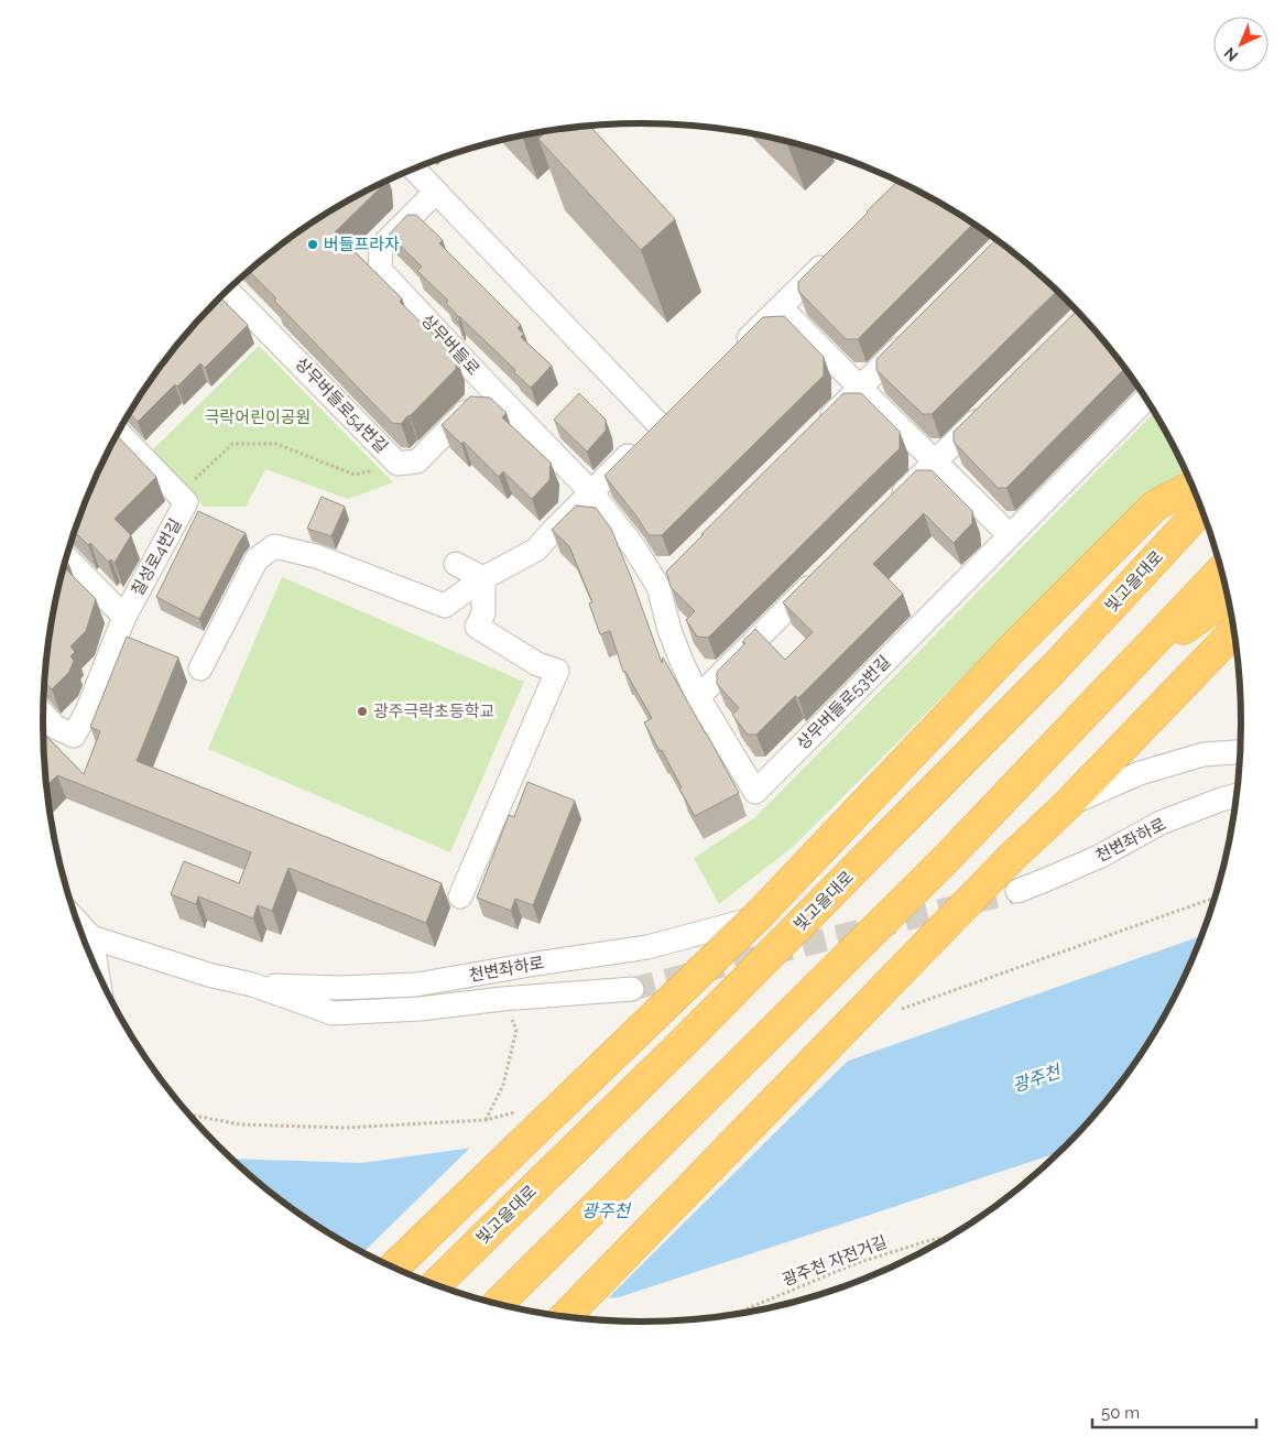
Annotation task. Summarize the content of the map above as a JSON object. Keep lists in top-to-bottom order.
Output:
{
  "streets": {
    "highway": ["빛고을대로"],
    "street": [
      "상무버들로",
      "상무버들로54번길",
      "칠성로4번길",
      "상무버들로53번길",
      "천변좌하로"
    ],
    "path": ["광주천 자전거길"]
  },
  "crossings": [
    ["상무버들로", "상무버들로54번길"],
    ["상무버들로", "상무버들로53번길"]
  ],
  "water": ["광주천"],
  "parks": ["극락어린이공원"],
  "places": ["버들프라자", "광주극락초등학교"],
  "scale_bar": "50 m",
  "north": "bottom left"
}
